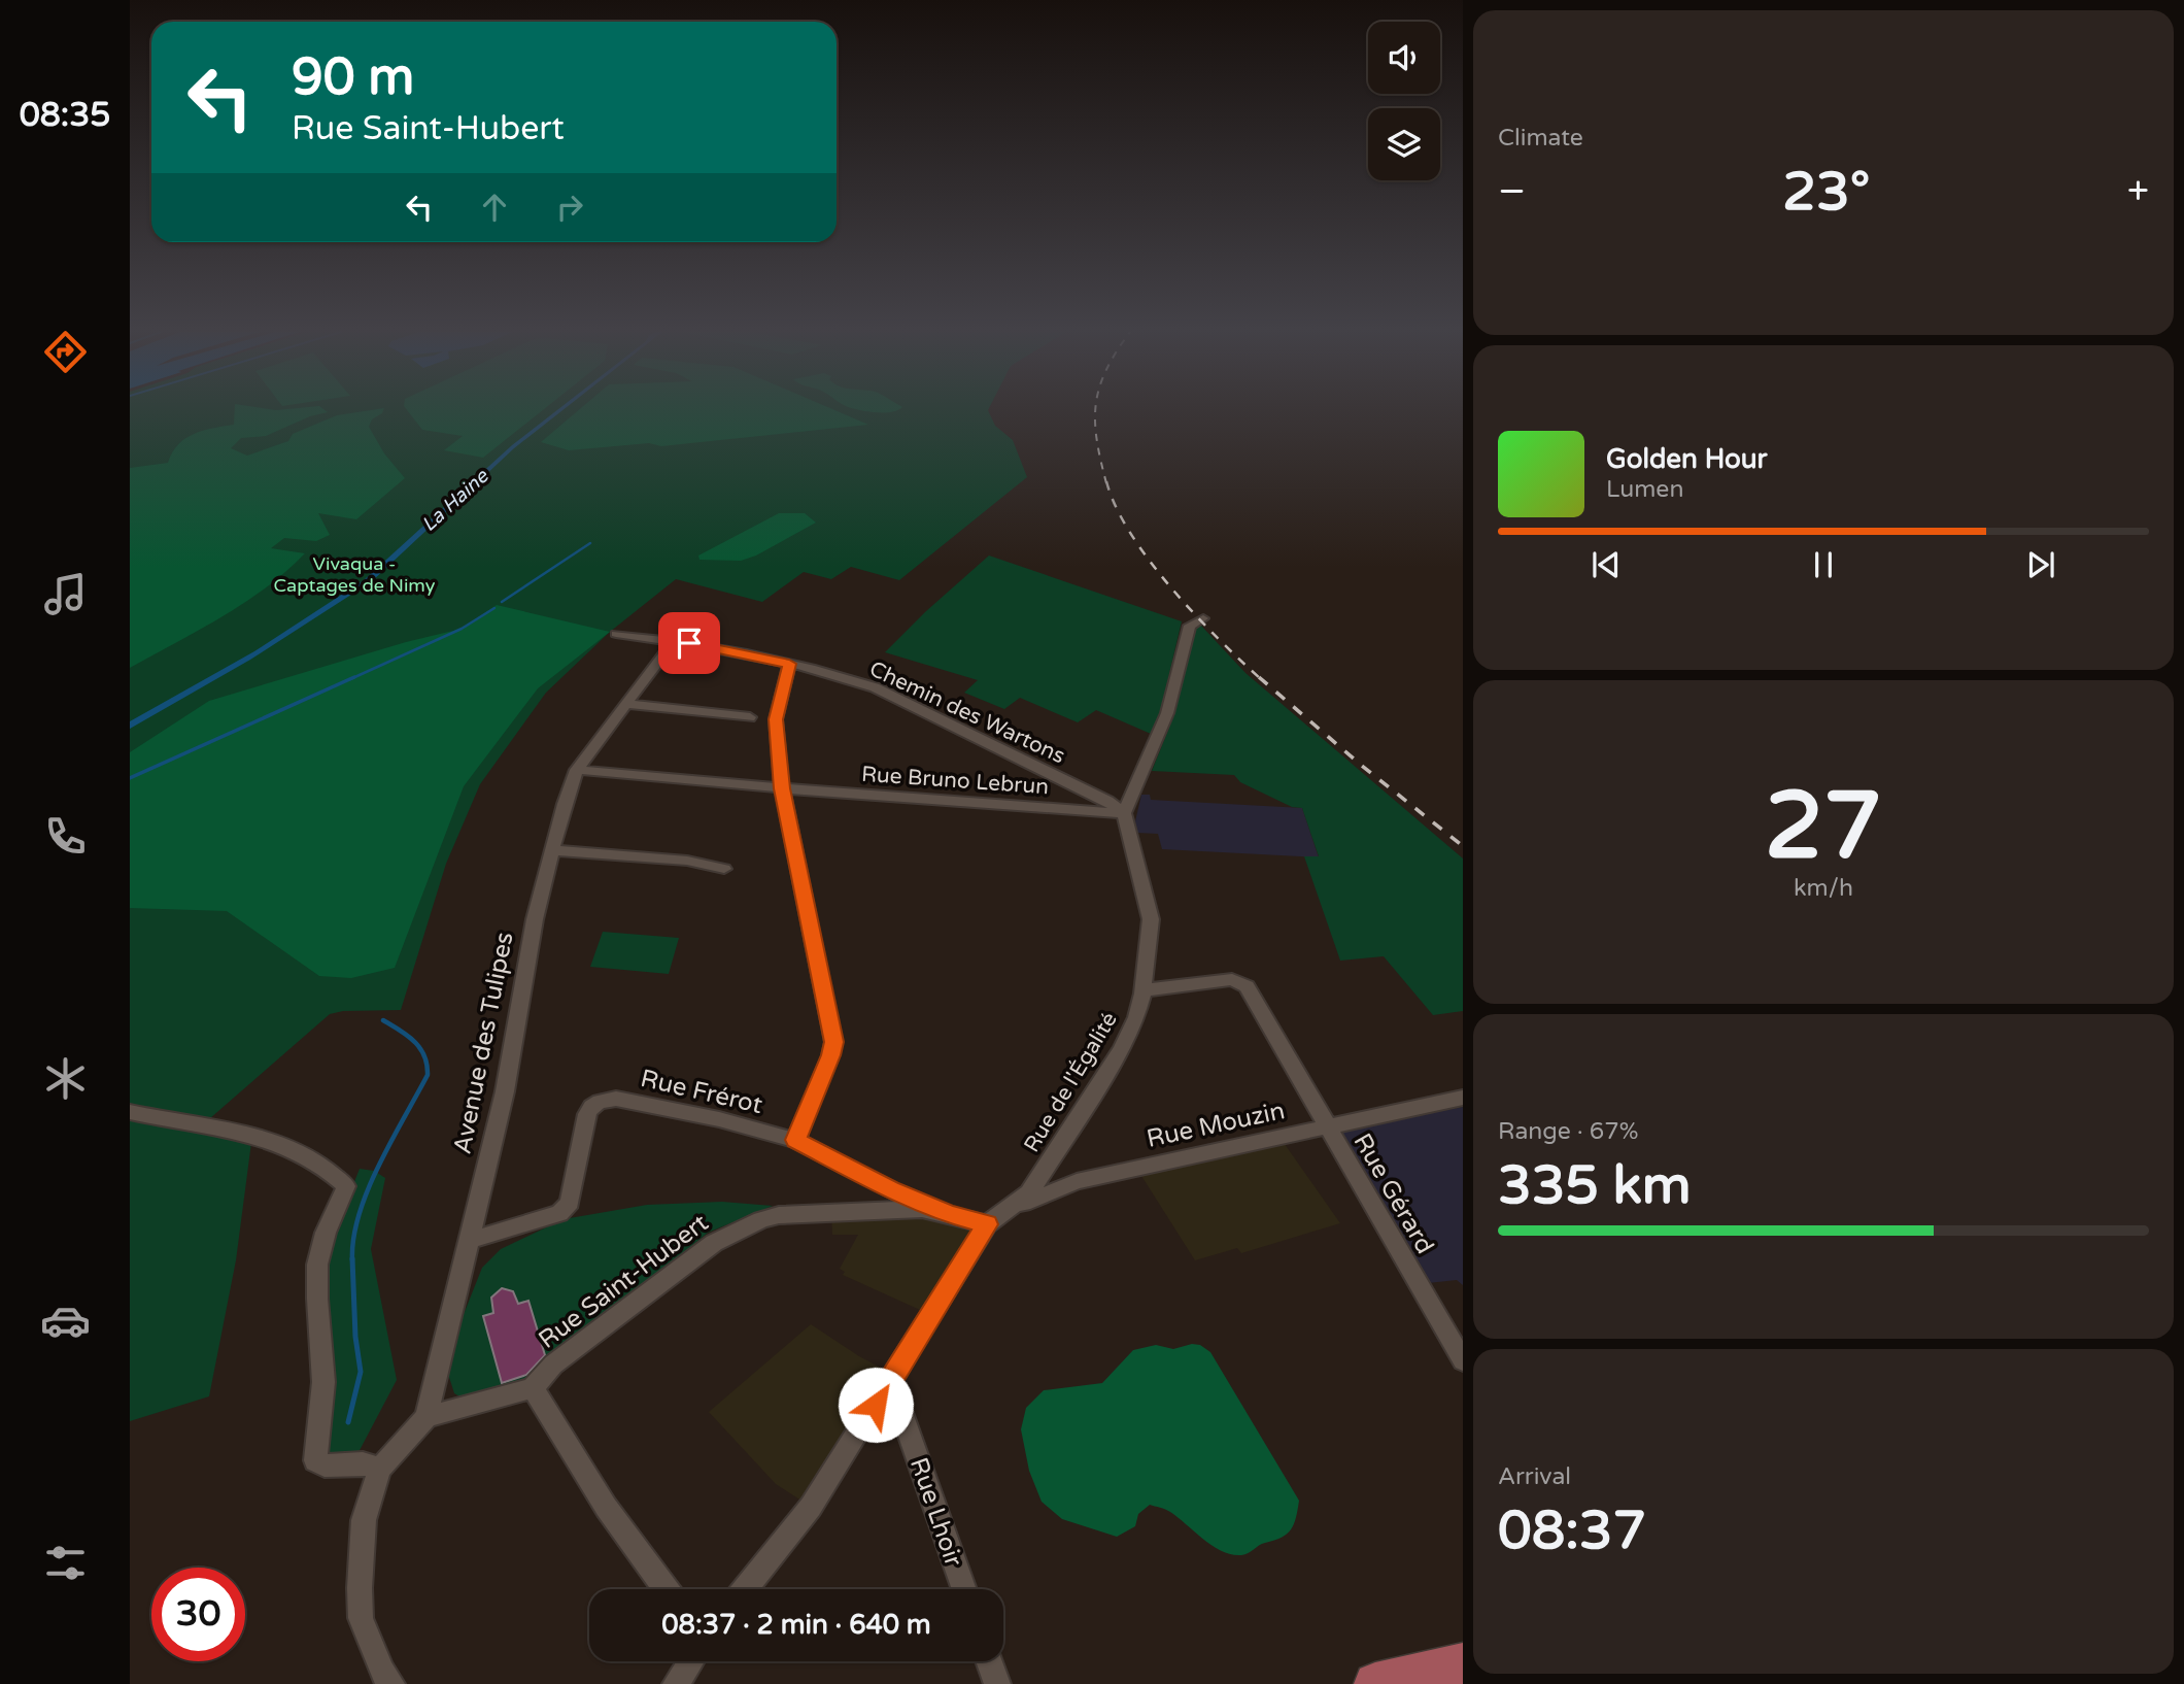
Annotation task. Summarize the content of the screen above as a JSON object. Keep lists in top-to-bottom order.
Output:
{
  "streets": {
    "street": [
      "Chemin des Wartons",
      "Rue Bruno Lebrun",
      "Avenue des Tulipes",
      "Rue de l'Égalité",
      "Rue Frérot",
      "Rue Mouzin",
      "Rue Gérard",
      "Rue Saint-Hubert",
      "Rue Lhoir"
    ]
  },
  "crossings": [
    ["Chemin des Wartons", "Rue Bruno Lebrun"],
    ["Chemin des Wartons", "Avenue des Tulipes"],
    ["Chemin des Wartons", "Rue de l'Égalité"],
    ["Rue Bruno Lebrun", "Avenue des Tulipes"],
    ["Rue Bruno Lebrun", "Rue de l'Égalité"],
    ["Avenue des Tulipes", "Rue Frérot"],
    ["Rue de l'Égalité", "Rue Mouzin"],
    ["Rue de l'Égalité", "Rue Gérard"],
    ["Rue de l'Égalité", "Rue Saint-Hubert"],
    ["Rue Frérot", "Rue Saint-Hubert"],
    ["Rue Mouzin", "Rue Gérard"],
    ["Rue Mouzin", "Rue Saint-Hubert"]
  ],
  "water": ["La Haine"],
  "parks": ["Vivaqua - Captages de Nimy"],
  "page": {
    "tabs": "08:35",
    "tile": [
      "Climate",
      ["27", "km/h"],
      ["Range · 67%", "335 km"],
      ["Arrival", "08:37"]
    ],
    "turn": ["90 m", "Rue Saint-Hubert"],
    "heat": ["−", "23°", "+"],
    "song": ["Golden Hour", "Lumen"],
    "limit": "30",
    "trip": "08:37 · 2 min · 640 m"
  }
}
